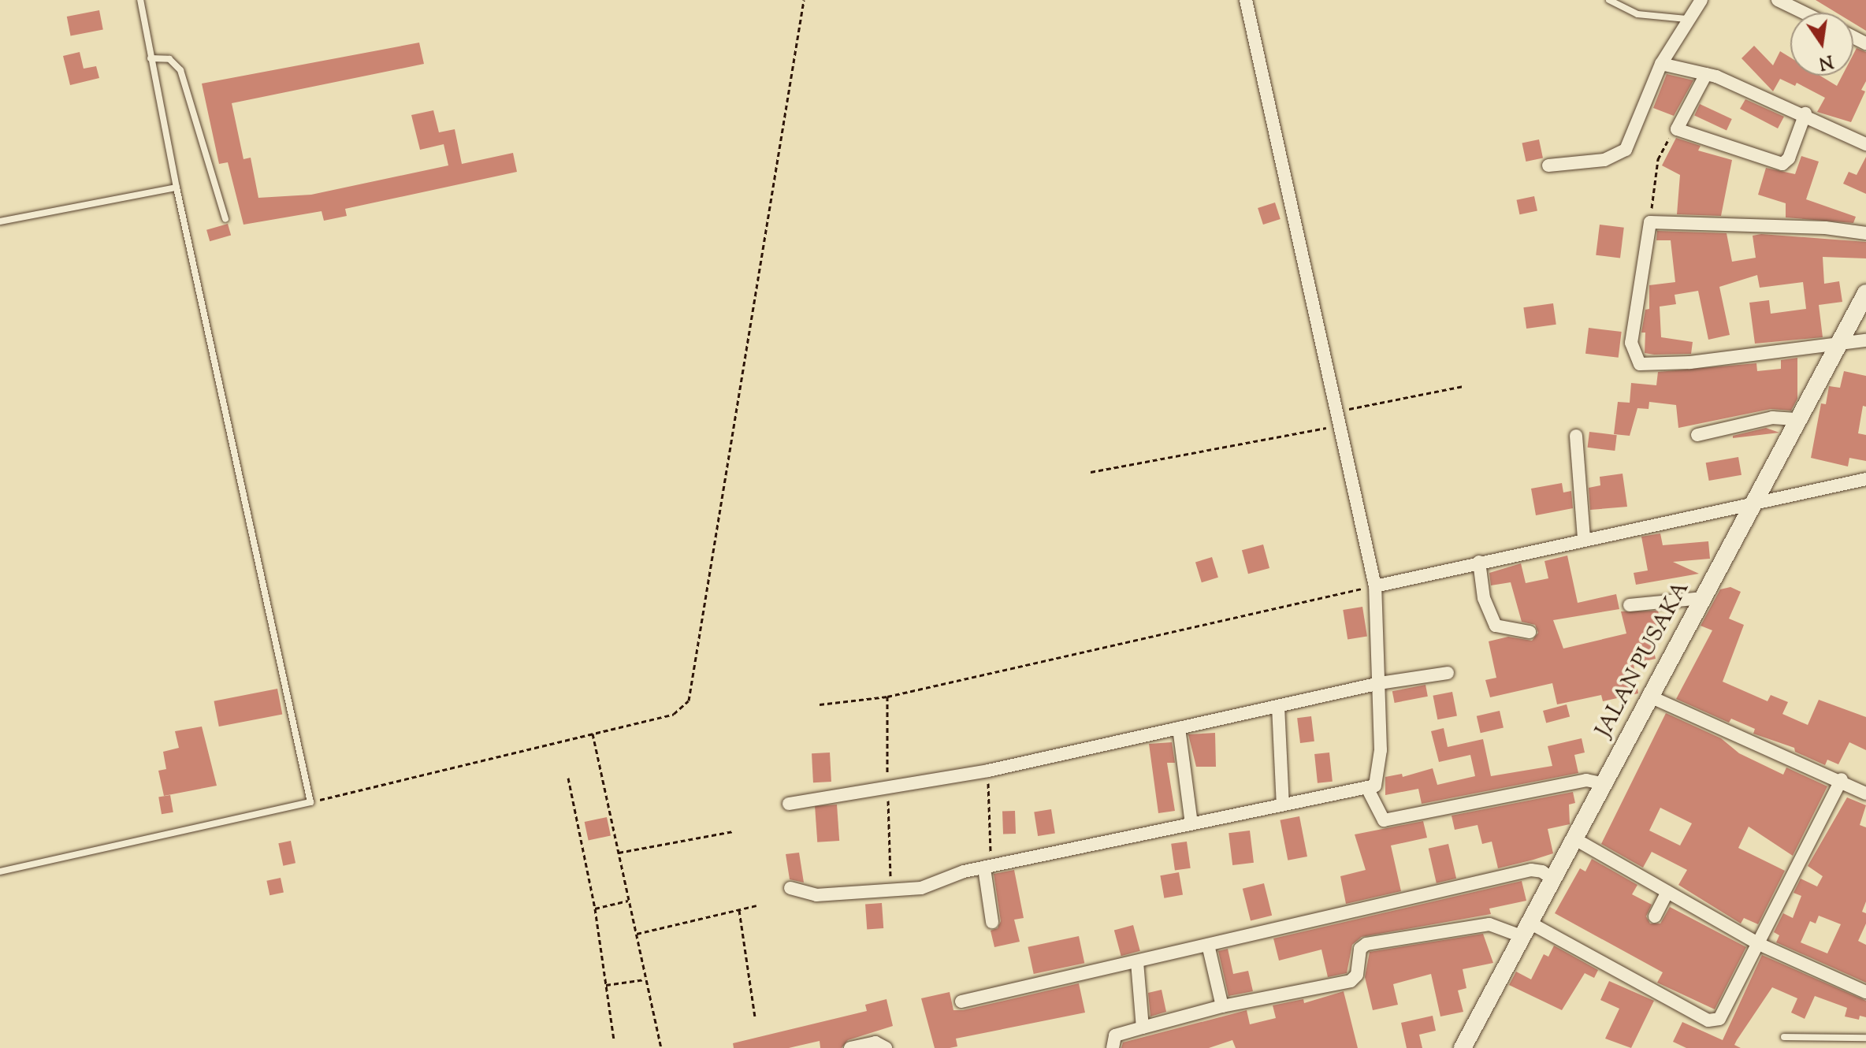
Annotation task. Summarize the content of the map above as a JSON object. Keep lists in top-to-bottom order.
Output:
{
  "streets": {
    "street": ["JALAN PUSAKA"]
  },
  "north": "bottom"
}
